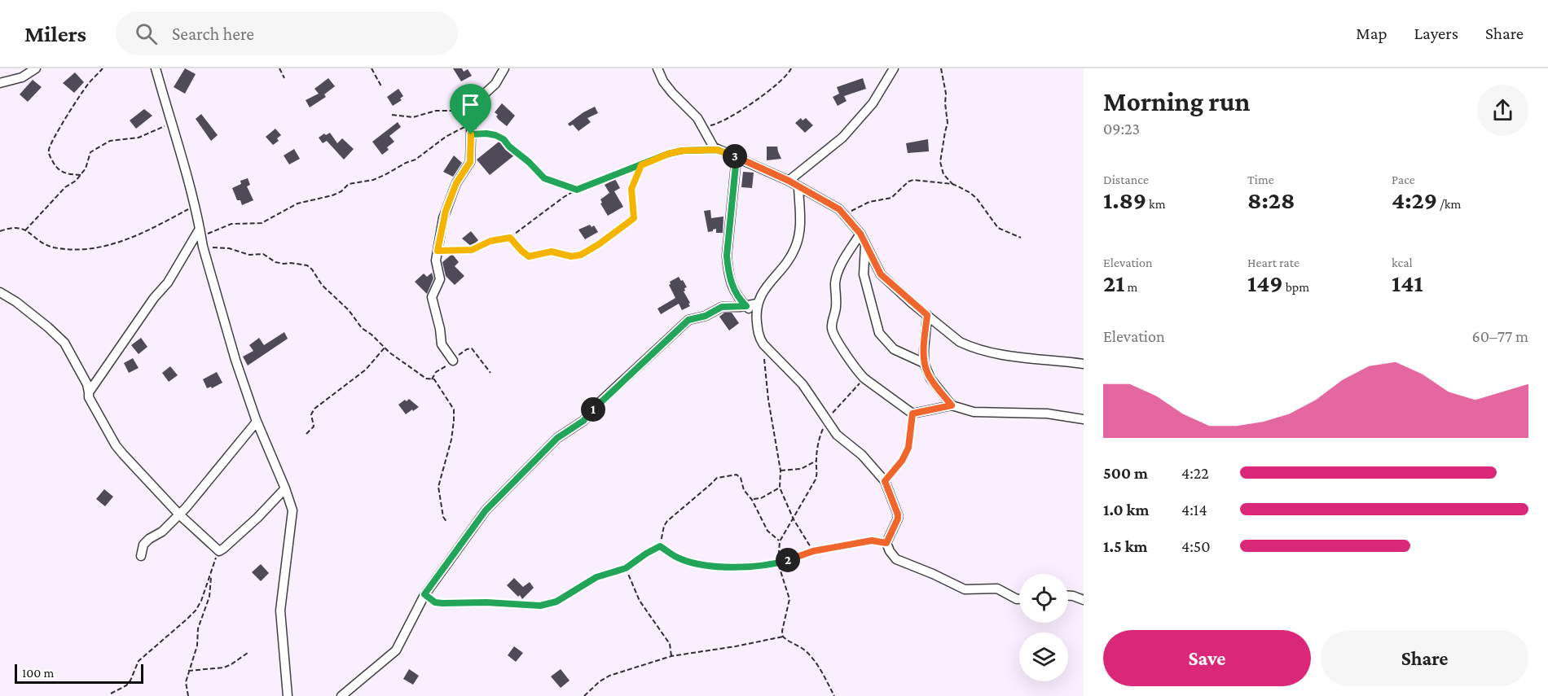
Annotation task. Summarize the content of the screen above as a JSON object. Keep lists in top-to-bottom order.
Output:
{
  "scale_bar": "100 m",
  "page": {
    "header": "Milers",
    "search": "Search here",
    "nav": ["Map", "Layers", "Share"],
    "heading": ["Morning run", "09:23"],
    "pins": ["3", "1", "2"],
    "stats": [
      ["Distance", "1.89 km"],
      ["Time", "8:28"],
      ["Pace", "4:29 /km"],
      ["Elevation", "21 m"],
      ["Heart rate", "149 bpm"],
      ["kcal", "141"]
    ],
    "chart": ["Elevation", "60–77 m"],
    "list": [
      {
        "name": "500 m",
        "note": "4:22"
      },
      {
        "name": "1.0 km",
        "note": "4:14"
      },
      {
        "name": "1.5 km",
        "note": "4:50"
      }
    ],
    "buttons": ["Save", "Share"],
    "scale": "100 m"
  }
}
